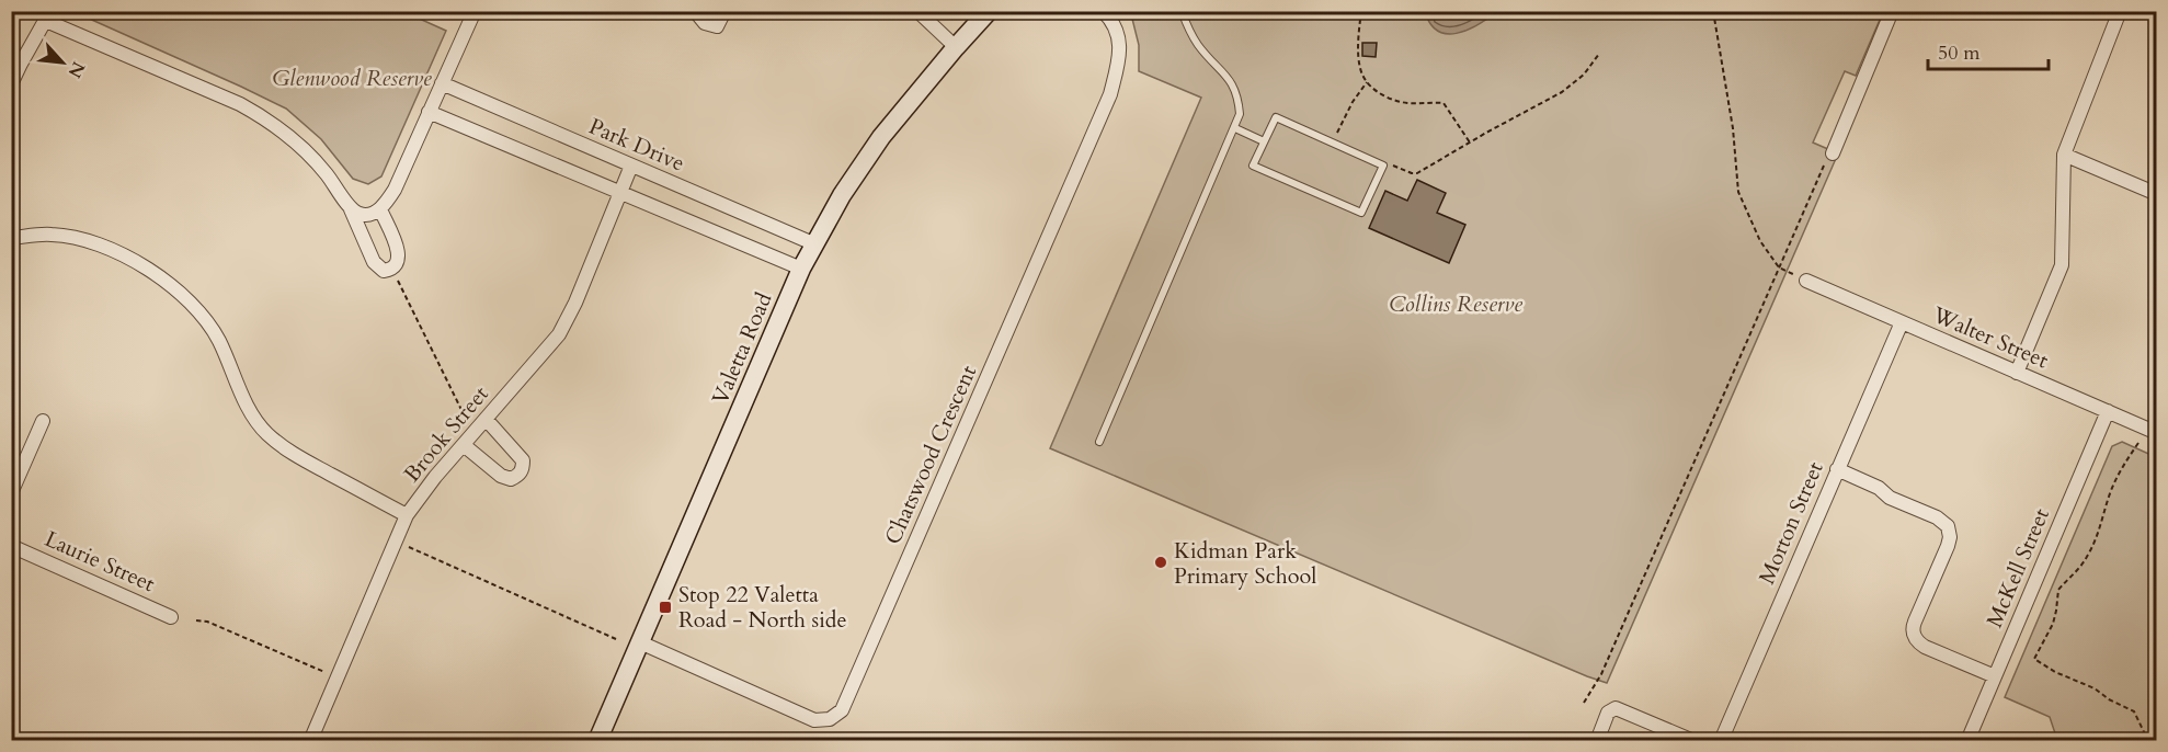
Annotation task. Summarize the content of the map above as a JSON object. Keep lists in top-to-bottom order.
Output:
{
  "streets": {
    "street": [
      "Park Drive",
      "Walter Street",
      "Valetta Road",
      "Brook Street",
      "Chatswood Crescent",
      "Morton Street",
      "Laurie Street",
      "McKell Street"
    ]
  },
  "crossings": [
    ["Park Drive", "Valetta Road"],
    ["Park Drive", "Brook Street"],
    ["Walter Street", "Morton Street"],
    ["Walter Street", "McKell Street"],
    ["Valetta Road", "Chatswood Crescent"]
  ],
  "parks": ["Glenwood Reserve", "Collins Reserve"],
  "places": {
    "other": ["Kidman Park Primary School"],
    "transit": ["Stop 22 Valetta Road - North side"]
  },
  "scale_bar": "50 m",
  "north": "bottom right"
}
